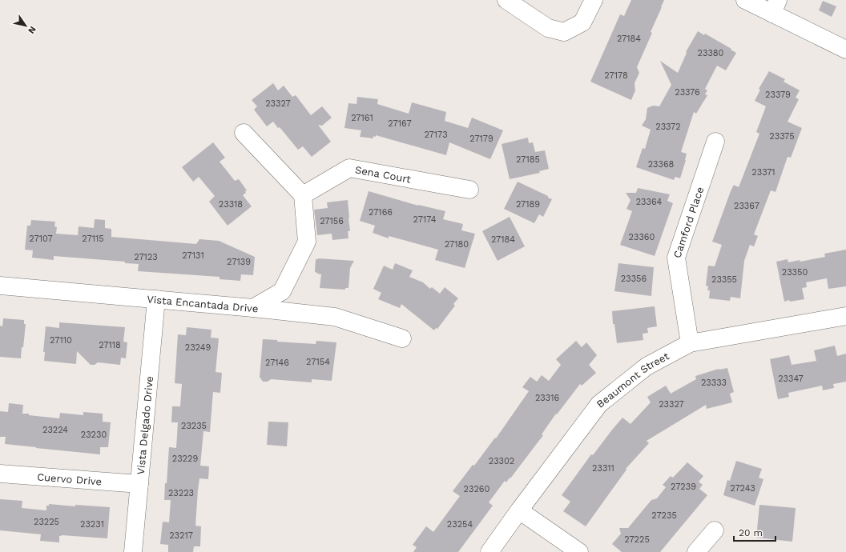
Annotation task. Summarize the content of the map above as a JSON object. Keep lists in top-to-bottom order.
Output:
{
  "streets": {
    "street": [
      "Sena Court",
      "Camford Place",
      "Vista Encantada Drive",
      "Beaumont Street",
      "Vista Delgado Drive",
      "Cuervo Drive"
    ]
  },
  "crossings": [
    ["Camford Place", "Beaumont Street"],
    ["Vista Encantada Drive", "Vista Delgado Drive"],
    ["Vista Delgado Drive", "Cuervo Drive"]
  ],
  "house_numbers": [
    "27184",
    "23380",
    "27178",
    "23376",
    "23379",
    "23327",
    "27161",
    "27167",
    "23372",
    "27173",
    "23375",
    "27179",
    "27185",
    "23368",
    "23371",
    "23364",
    "23318",
    "27189",
    "23367",
    "27166",
    "27174",
    "27156",
    "23360",
    "27107",
    "27115",
    "27184",
    "27180",
    "27131",
    "27123",
    "27139",
    "23350",
    "23356",
    "23355",
    "27110",
    "27118",
    "23249",
    "27154",
    "27146",
    "23347",
    "23333",
    "23316",
    "23327",
    "23235",
    "23224",
    "23230",
    "23229",
    "23302",
    "23311",
    "27239",
    "27243",
    "23260",
    "23223",
    "27235",
    "23225",
    "23231",
    "23254",
    "23217",
    "27225"
  ],
  "scale_bar": "20 m",
  "north": "bottom right"
}
